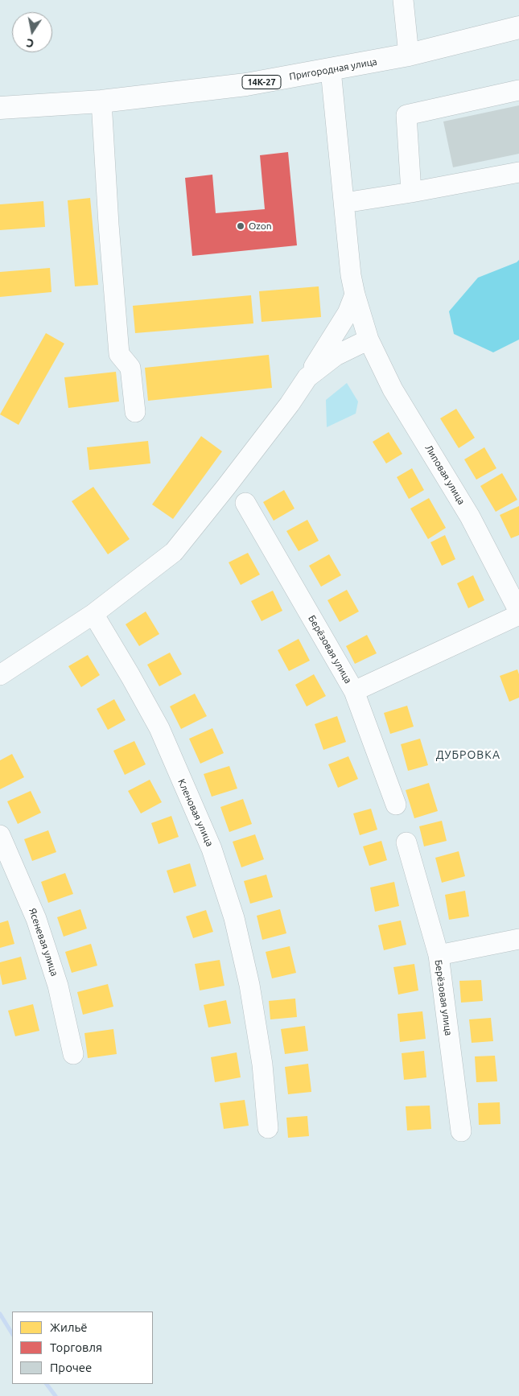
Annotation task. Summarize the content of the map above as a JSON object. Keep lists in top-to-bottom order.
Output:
{
  "streets": {
    "main road": ["Пригородная улица", "14К-27"],
    "street": [
      "Липовая улица",
      "Берёзовая улица",
      "Кленовая улица",
      "Ясеневая улица"
    ]
  },
  "crossings": [
    ["Пригородная улица", "Липовая улица"]
  ],
  "districts": ["ДУБРОВКА"],
  "places": ["Ozon"],
  "legend": ["Жильё", "Торговля", "Прочее"],
  "north": "bottom"
}
